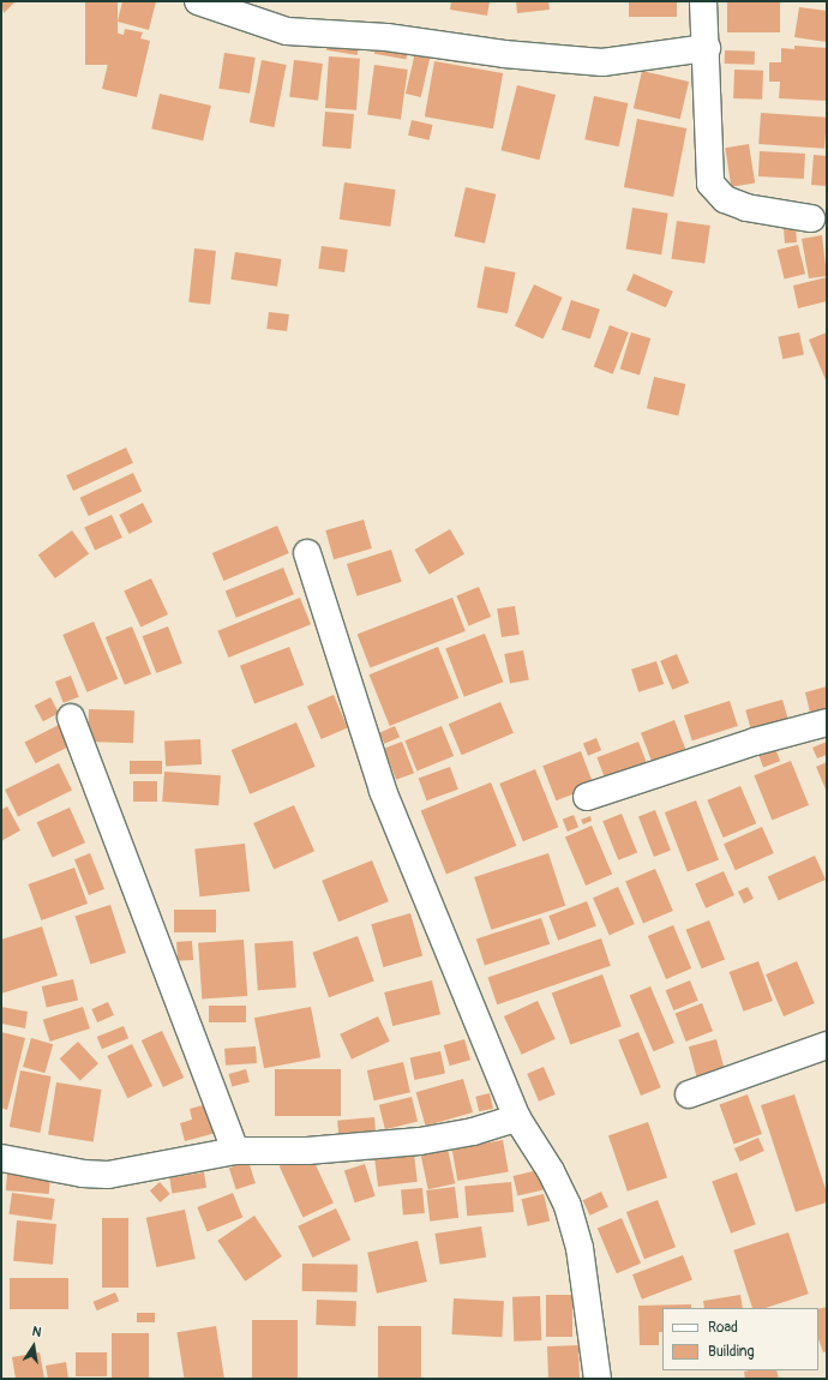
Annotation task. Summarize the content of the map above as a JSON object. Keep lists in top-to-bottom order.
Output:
{
  "legend": ["Road", "Building"],
  "north": "top"
}
